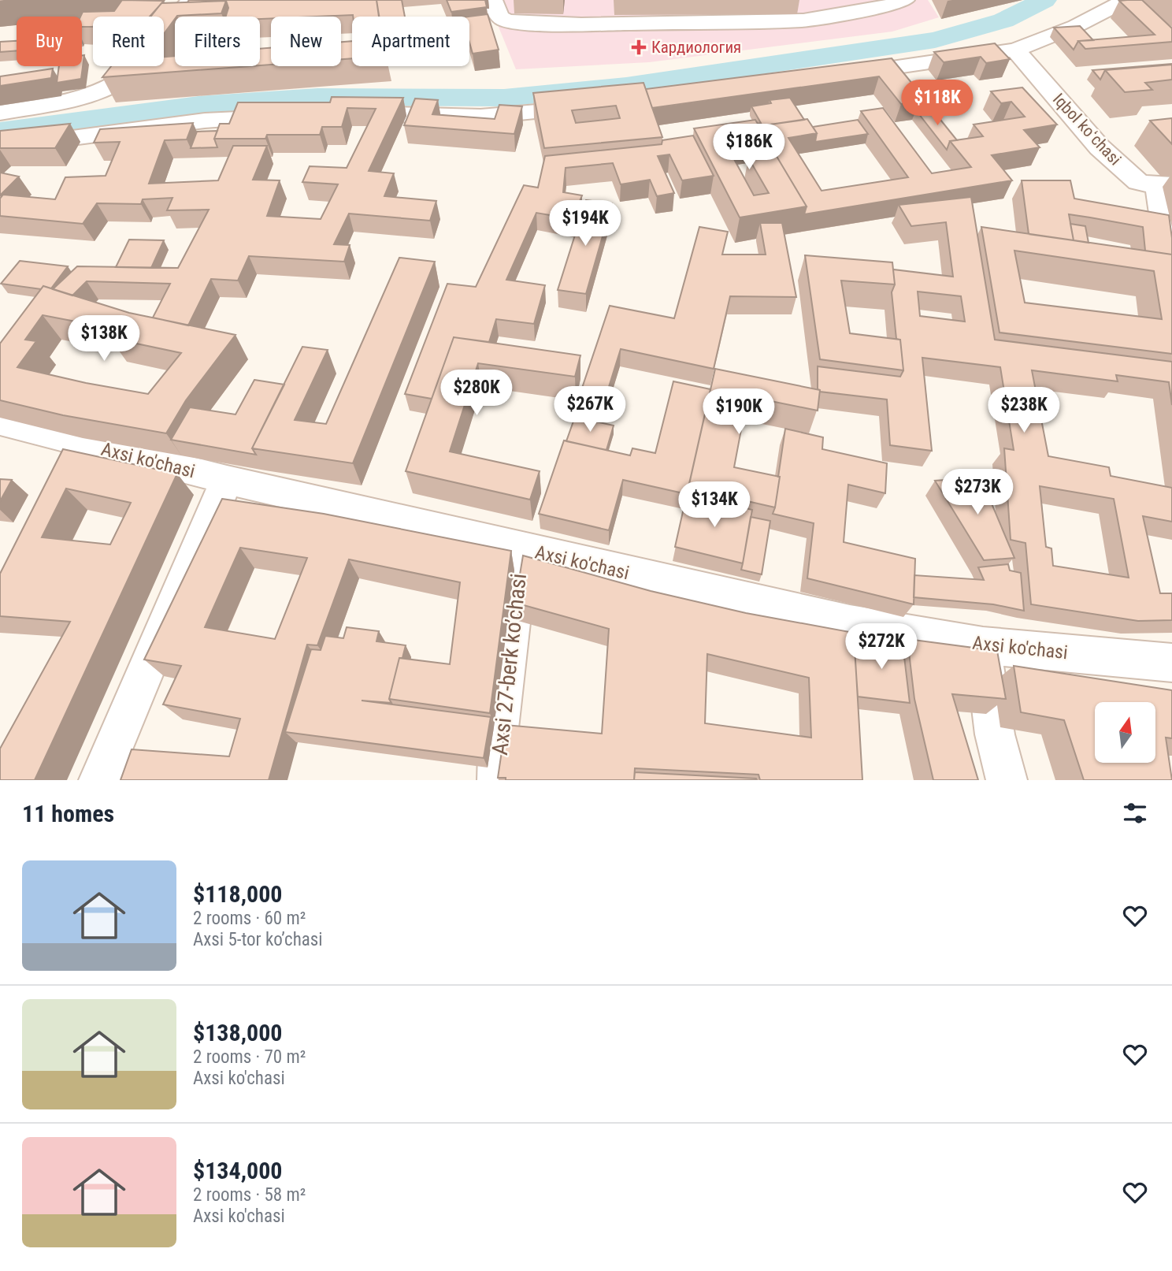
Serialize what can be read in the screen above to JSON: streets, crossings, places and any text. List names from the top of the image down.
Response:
{
  "streets": {
    "street": ["Iqbol koʻchasi", "Axsi ko'chasi", "Аxsi 27-berk koʼchasi"]
  },
  "crossings": [
    ["Axsi ko'chasi", "Аxsi 27-berk koʼchasi"]
  ],
  "places": {
    "health": ["Кардиология"]
  },
  "north": "top",
  "page": {
    "chip": [
      "Buy",
      "Rent",
      "Filters",
      "New",
      "Apartment"
    ],
    "price": [
      "$118K",
      "$186K",
      "$194K",
      "$138K",
      "$280K",
      "$267K",
      "$238K",
      "$190K",
      "$273K",
      "$134K",
      "$272K"
    ],
    "heading": "11 homes",
    "list": [
      {
        "name": "$118,000",
        "note": "2 rooms · 60 m² · Аxsi 5-tor koʼchasi"
      },
      {
        "name": "$138,000",
        "note": "2 rooms · 70 m² · Axsi ko'chasi"
      },
      {
        "name": "$134,000",
        "note": "2 rooms · 58 m² · Axsi ko'chasi"
      }
    ]
  }
}
